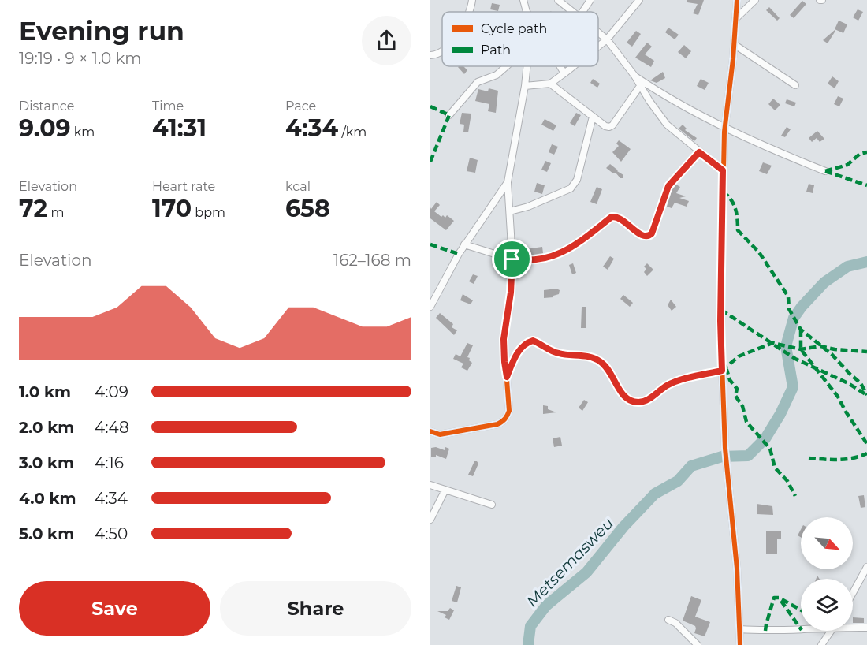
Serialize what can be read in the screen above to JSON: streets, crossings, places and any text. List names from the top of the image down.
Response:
{
  "water": ["Metsemasweu"],
  "legend": ["Cycle path", "Path"],
  "north": "bottom right",
  "page": {
    "heading": ["Evening run", "19:19 · 9 × 1.0 km"],
    "stats": [
      ["Distance", "9.09 km"],
      ["Time", "41:31"],
      ["Pace", "4:34 /km"],
      ["Elevation", "72 m"],
      ["Heart rate", "170 bpm"],
      ["kcal", "658"]
    ],
    "chart": ["Elevation", "162–168 m"],
    "list": [
      {
        "name": "1.0 km",
        "note": "4:09"
      },
      {
        "name": "2.0 km",
        "note": "4:48"
      },
      {
        "name": "3.0 km",
        "note": "4:16"
      },
      {
        "name": "4.0 km",
        "note": "4:34"
      },
      {
        "name": "5.0 km",
        "note": "4:50"
      }
    ],
    "buttons": ["Save", "Share"]
  }
}
